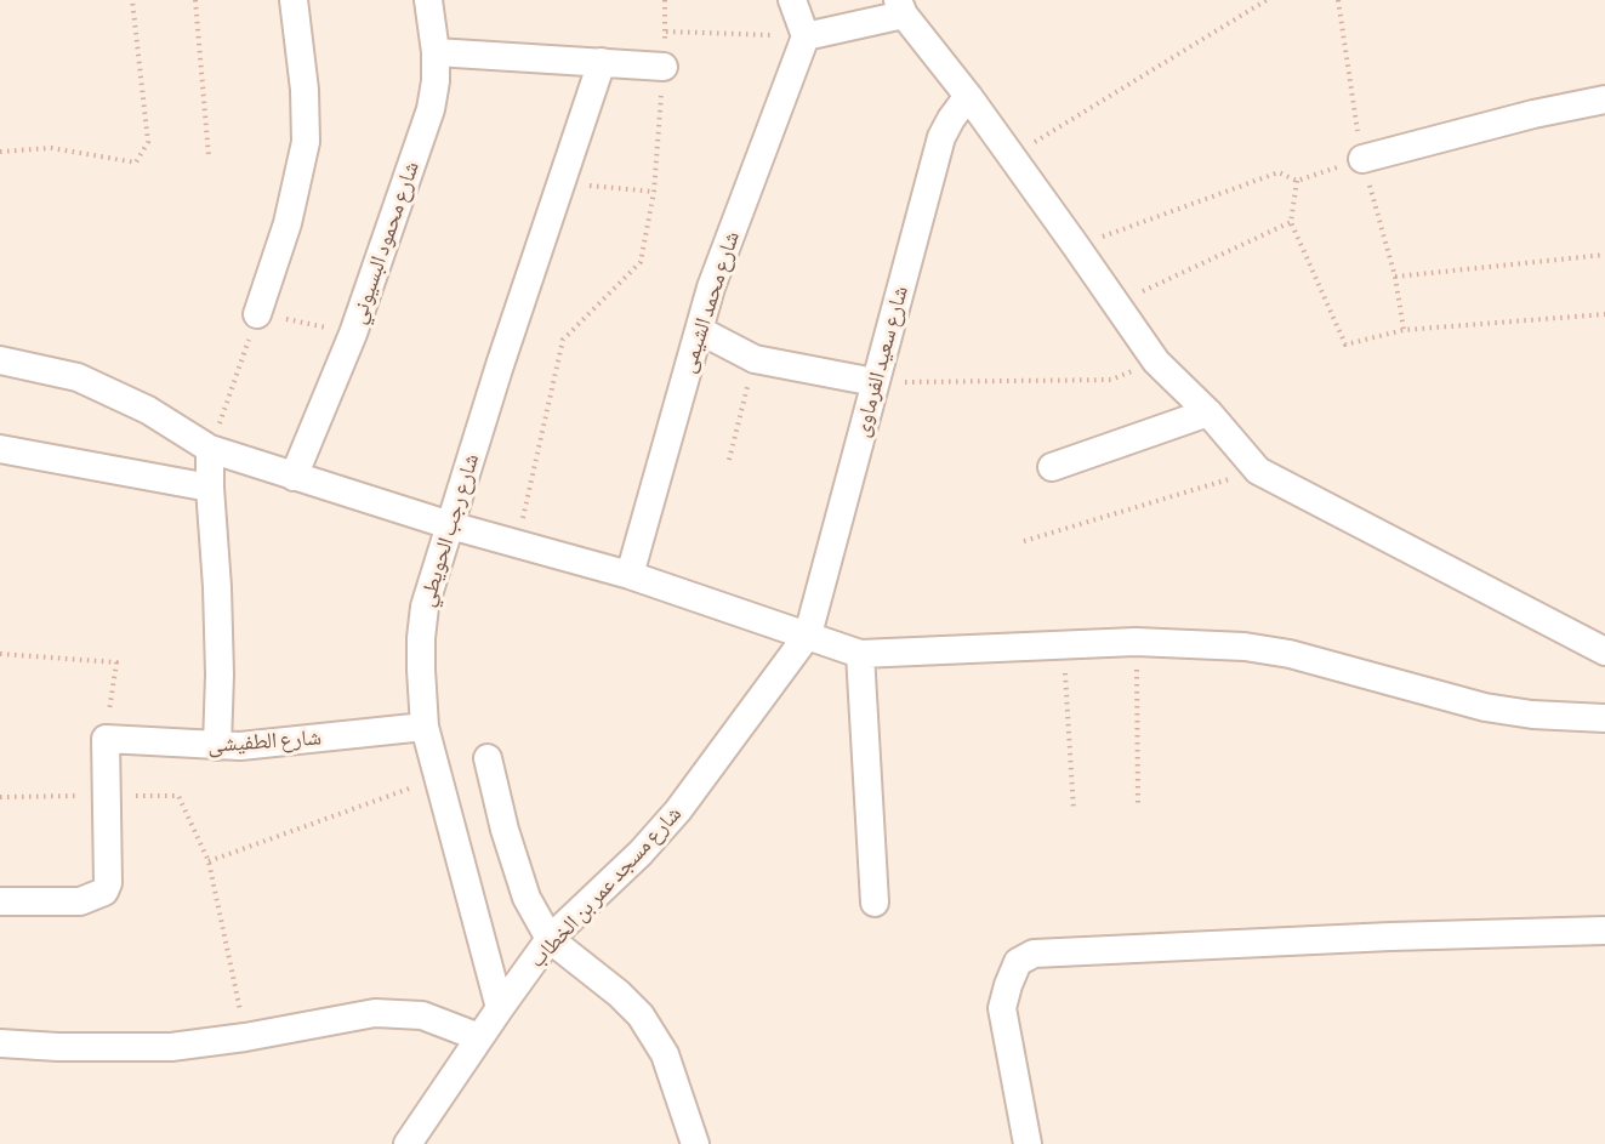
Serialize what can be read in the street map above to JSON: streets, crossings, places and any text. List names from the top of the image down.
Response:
{
  "streets": {
    "street": [
      "شارع محمود البسيوني",
      "شارع محمد الشيمى",
      "شارع سعيد الفرماوى",
      "شارع رجب الحويطي",
      "شارع الطفيشى",
      "شارع مسجد عمر بن الخطاب"
    ]
  },
  "crossings": [
    ["شارع سعيد الفرماوى", "شارع مسجد عمر بن الخطاب"],
    ["شارع رجب الحويطي", "شارع الطفيشى"],
    ["شارع رجب الحويطي", "شارع مسجد عمر بن الخطاب"]
  ]
}
